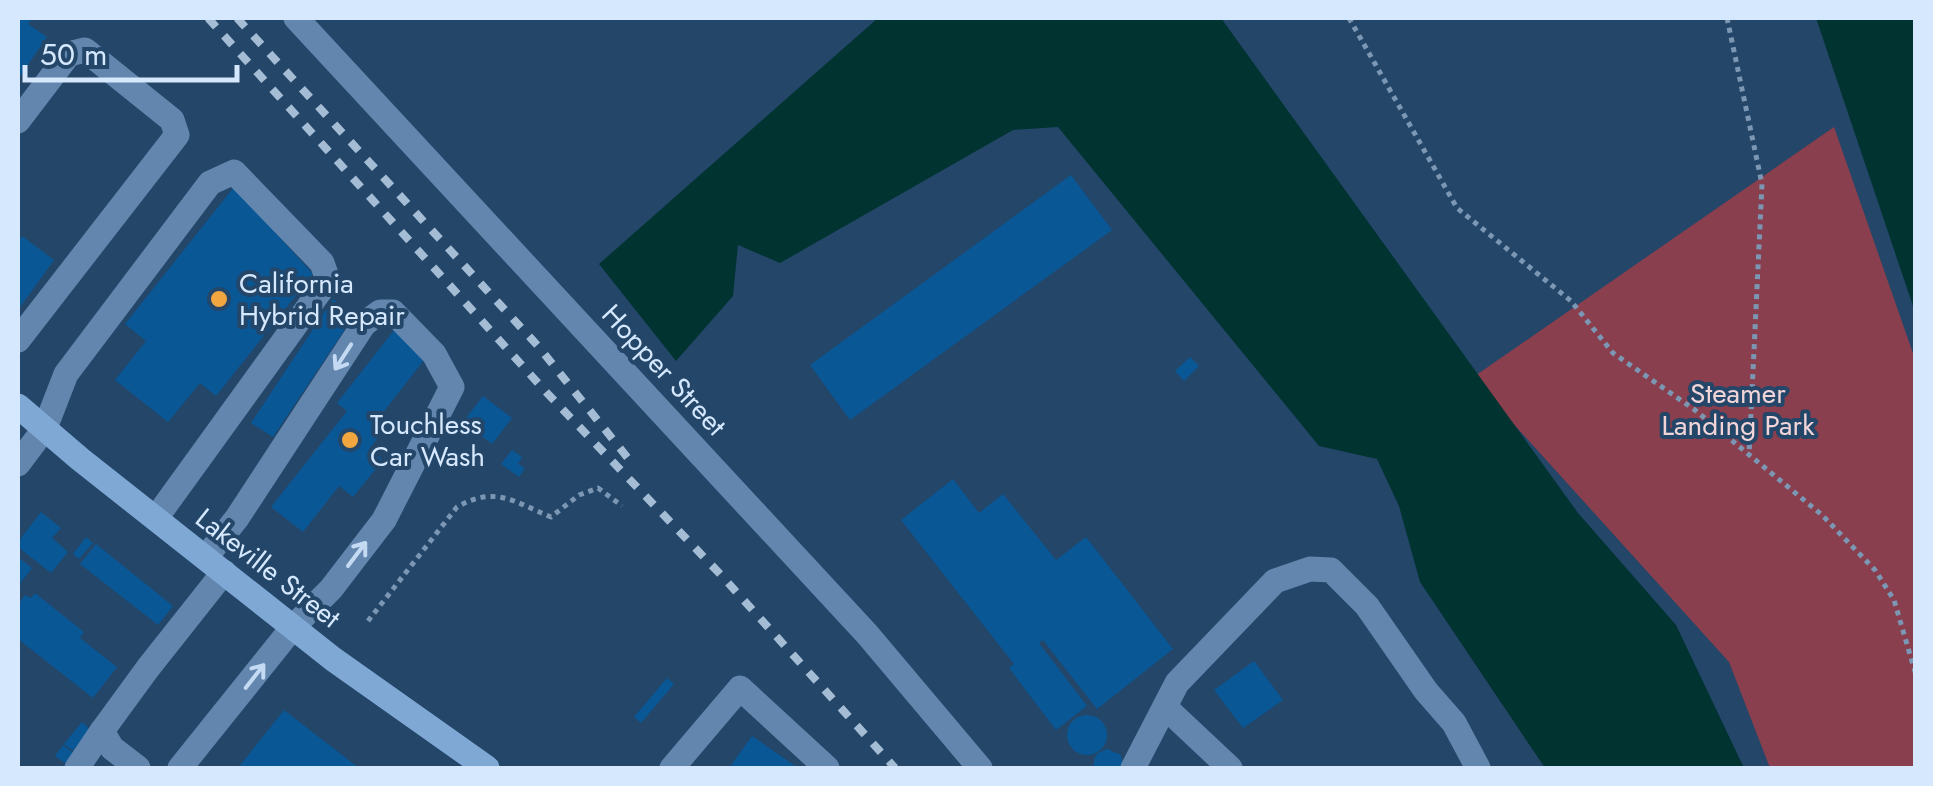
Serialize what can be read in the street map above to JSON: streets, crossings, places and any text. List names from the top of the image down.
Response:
{
  "streets": {
    "main road": ["Lakeville Street"],
    "street": ["Hopper Street"]
  },
  "parks": ["Steamer Landing Park"],
  "places": ["California Hybrid Repair", "Touchless Car Wash"],
  "scale_bar": "50 m"
}
